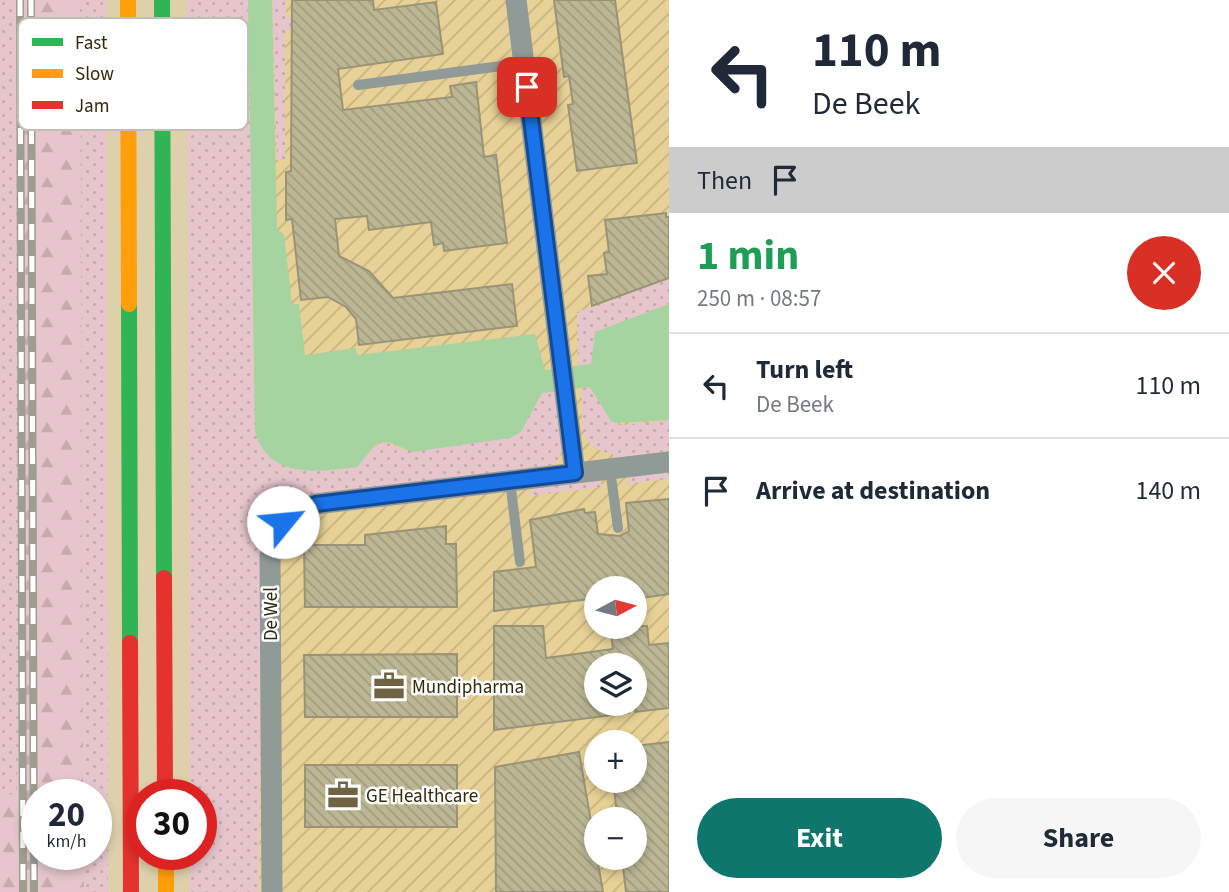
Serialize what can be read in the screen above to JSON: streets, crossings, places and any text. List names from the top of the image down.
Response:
{
  "streets": {
    "street": ["De Wel"]
  },
  "places": {
    "office": ["Mundipharma", "GE Healthcare"]
  },
  "legend": ["Fast", "Slow", "Jam"],
  "north": "right",
  "page": {
    "turn": ["110 m", "De Beek"],
    "then": "Then",
    "heading": ["1 min", "250 m · 08:57"],
    "list": [
      {
        "name": "Turn left",
        "note": "De Beek",
        "value": "110 m"
      },
      {
        "name": "Arrive at destination",
        "value": "140 m"
      }
    ],
    "map_buttons": ["+", "−"],
    "speed": "20 km/h",
    "limit": "30",
    "buttons": ["Exit", "Share"]
  }
}
